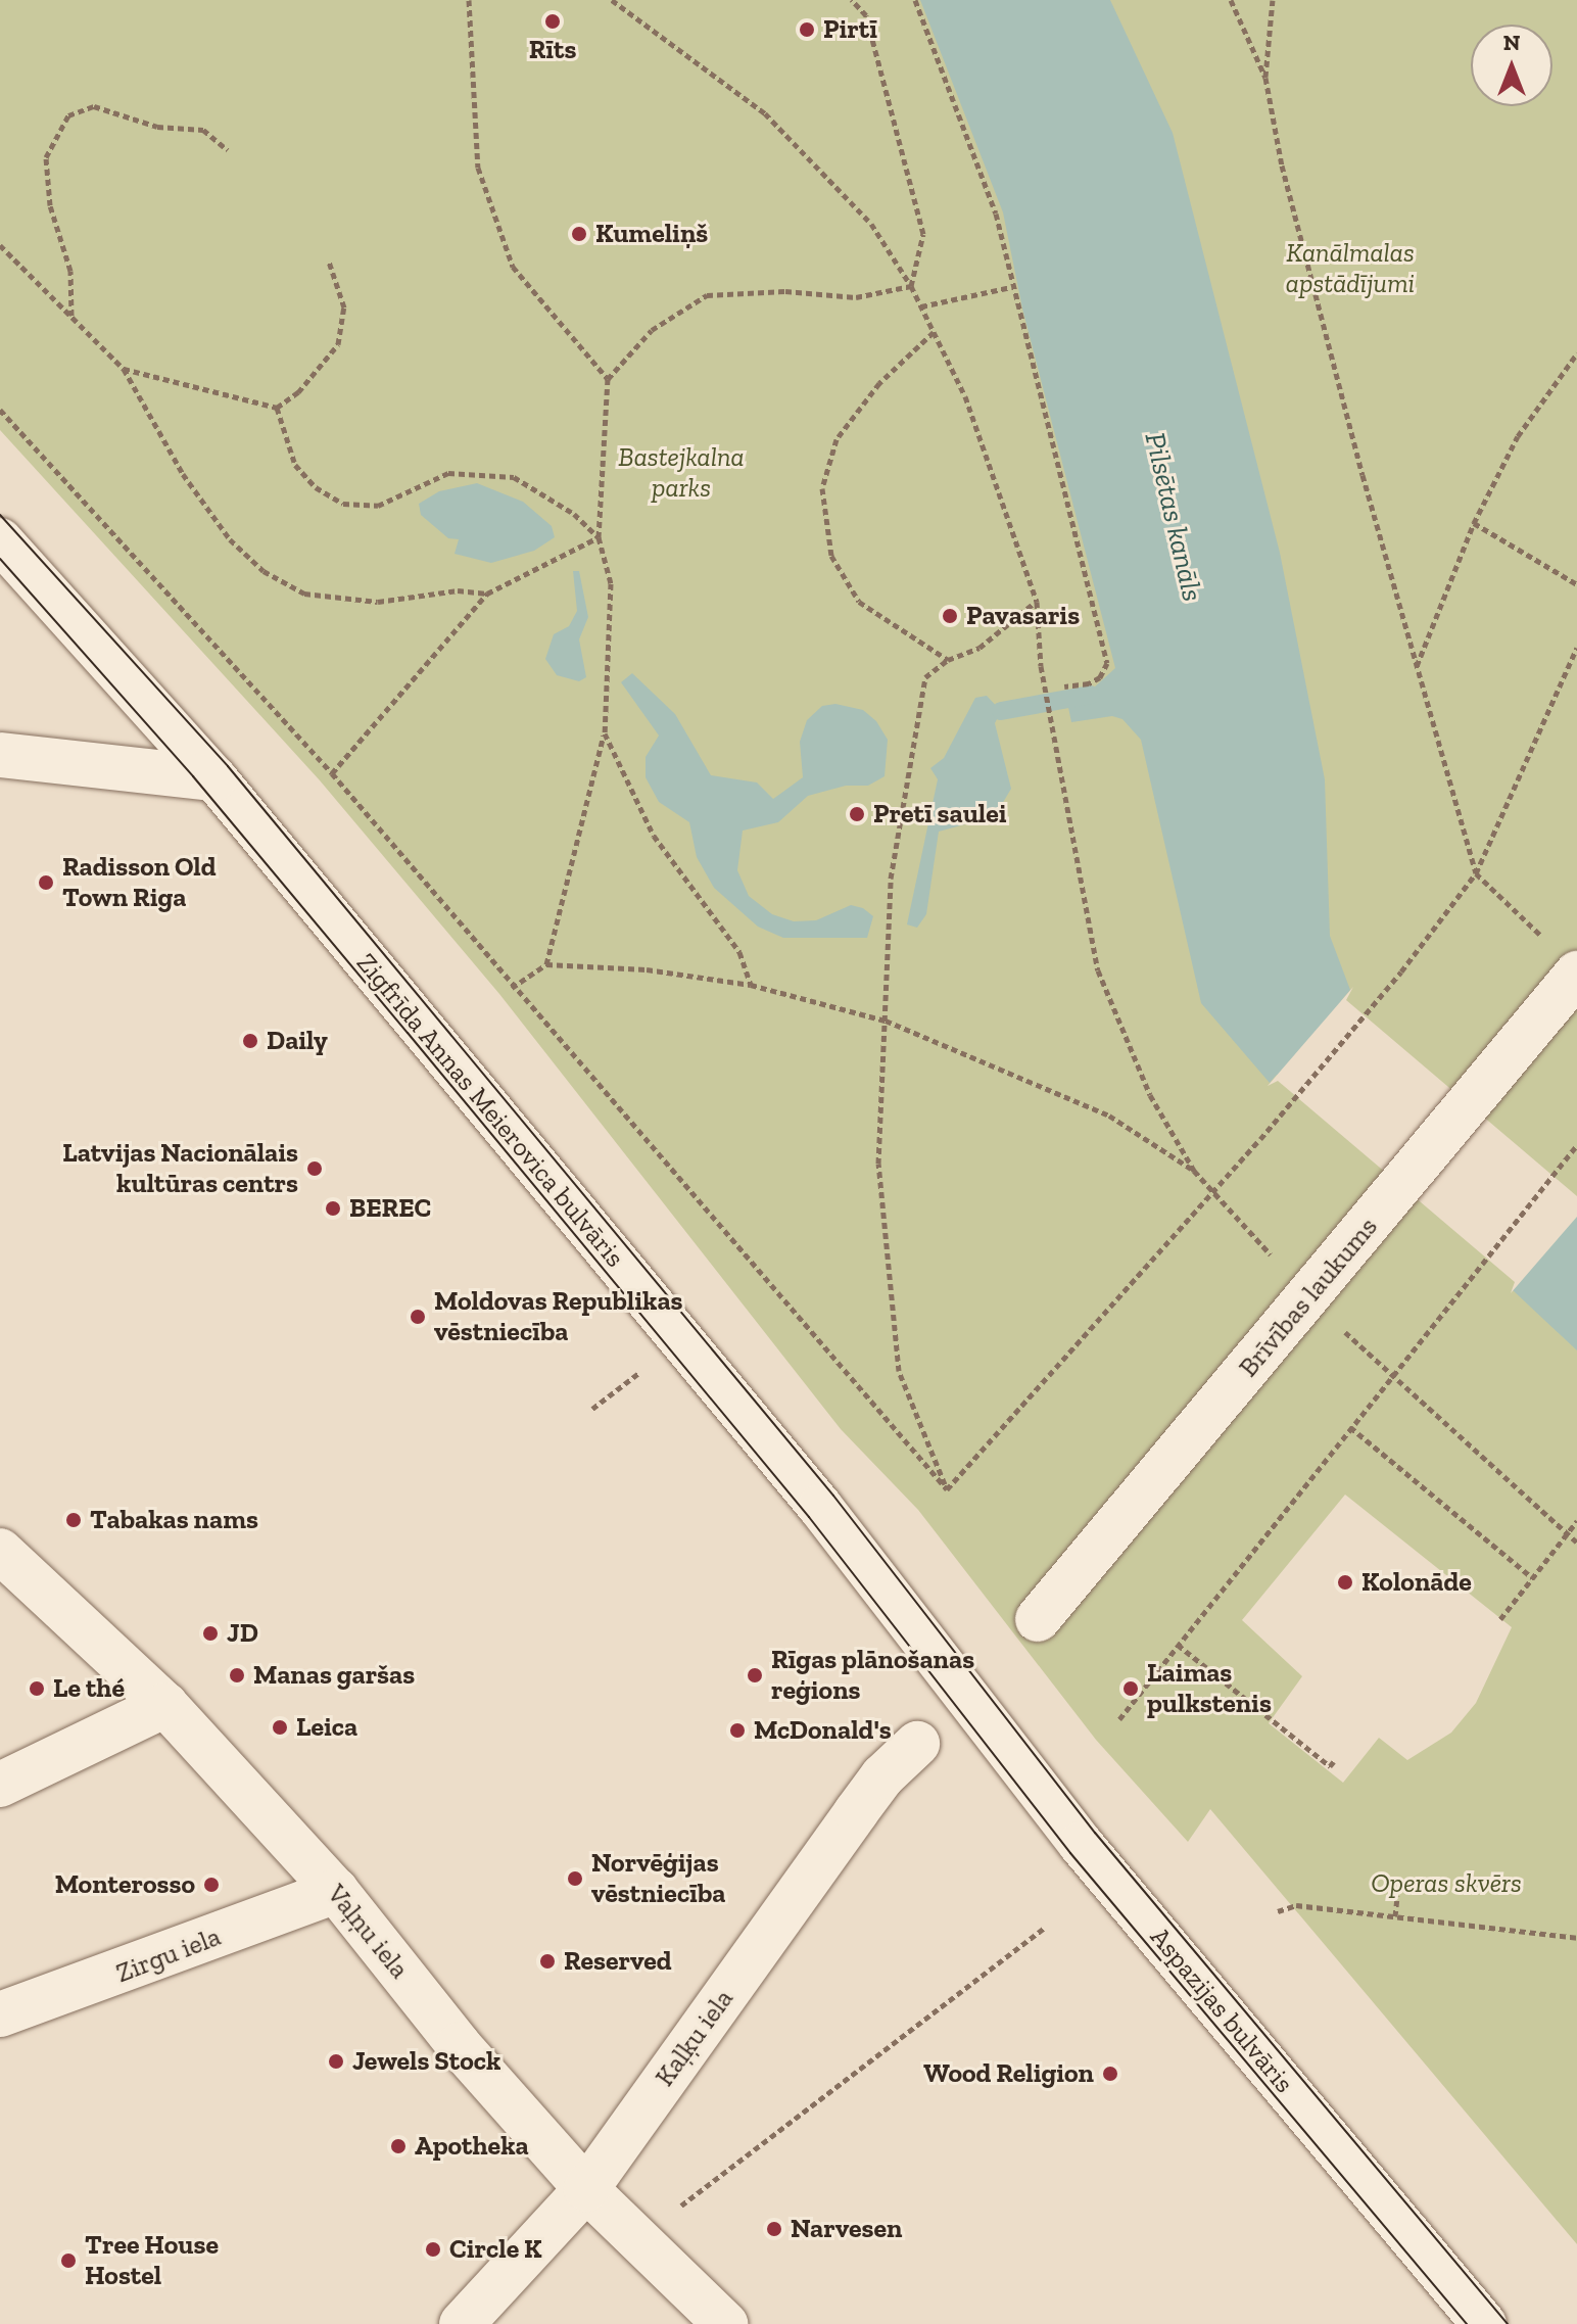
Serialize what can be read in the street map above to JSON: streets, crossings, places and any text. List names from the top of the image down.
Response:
{
  "streets": {
    "street": [
      "Zigfrīda Annas Meierovica bulvāris",
      "Brīvības laukums",
      "Vaļņu iela",
      "Zirgu iela",
      "Aspazijas bulvāris",
      "Kaļķu iela"
    ]
  },
  "crossings": [
    ["Zigfrīda Annas Meierovica bulvāris", "Aspazijas bulvāris"],
    ["Vaļņu iela", "Zirgu iela"],
    ["Vaļņu iela", "Kaļķu iela"]
  ],
  "water": ["Pilsētas kanāls"],
  "parks": ["Kanālmalas apstādījumi", "Bastejkalna parks", "Operas skvērs"],
  "places": [
    "Rīts",
    "Pirtī",
    "Kumeliņš",
    "Pavasaris",
    "Pretī saulei",
    "Radisson Old Town Riga",
    "Daily",
    "Latvijas Nacionālais kultūras centrs",
    "BEREC",
    "Moldovas Republikas vēstniecība",
    "Tabakas nams",
    "Kolonāde",
    "JD",
    "Manas garšas",
    "Rīgas plānošanas reģions",
    "Le thé",
    "Laimas pulkstenis",
    "Leica",
    "McDonald's",
    "Norvēģijas vēstniecība",
    "Monterosso",
    "Reserved",
    "Jewels Stock",
    "Wood Religion",
    "Apotheka",
    "Narvesen",
    "Circle K",
    "Tree House Hostel"
  ],
  "north": "top"
}
